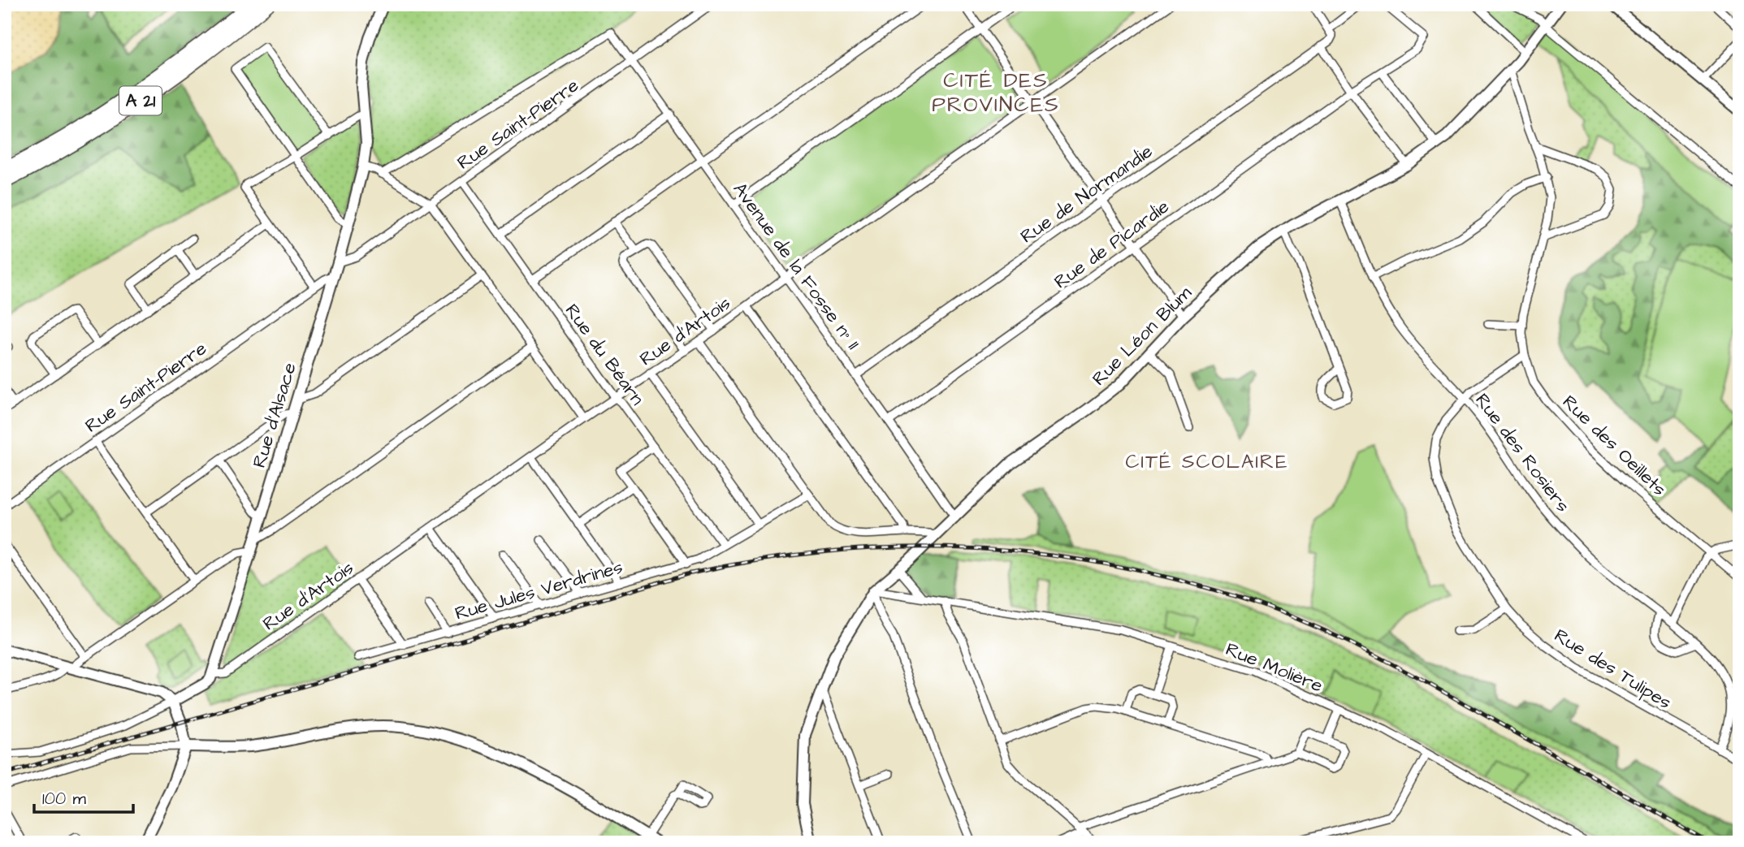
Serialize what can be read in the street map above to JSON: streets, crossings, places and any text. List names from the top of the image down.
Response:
{
  "streets": {
    "highway": ["A 21"],
    "street": [
      "Rue Saint-Pierre",
      "Rue de Normandie",
      "Rue de Picardie",
      "Avenue de la Fosse n° 11",
      "Rue d'Artois",
      "Rue Léon Blum",
      "Rue du Béarn",
      "Rue d'Alsace",
      "Rue des Oeillets",
      "Rue des Rosiers",
      "Rue Jules Verdrines",
      "Rue Molière",
      "Rue des Tulipes"
    ]
  },
  "crossings": [
    ["Rue Saint-Pierre", "Avenue de la Fosse n° 11"],
    ["Rue Saint-Pierre", "Rue du Béarn"],
    ["Rue Saint-Pierre", "Rue d'Alsace"],
    ["Rue de Normandie", "Avenue de la Fosse n° 11"],
    ["Rue de Picardie", "Avenue de la Fosse n° 11"],
    ["Avenue de la Fosse n° 11", "Rue d'Artois"],
    ["Avenue de la Fosse n° 11", "Rue Léon Blum"],
    ["Rue d'Artois", "Rue du Béarn"],
    ["Rue d'Artois", "Rue d'Alsace"],
    ["Rue Léon Blum", "Rue des Oeillets"],
    ["Rue Léon Blum", "Rue des Rosiers"],
    ["Rue Léon Blum", "Rue Molière"],
    ["Rue du Béarn", "Rue Jules Verdrines"],
    ["Rue des Oeillets", "Rue des Tulipes"],
    ["Rue des Rosiers", "Rue des Tulipes"]
  ],
  "districts": ["CITÉ DES PROVINCES", "CITÉ SCOLAIRE"],
  "scale_bar": "100 m"
}
